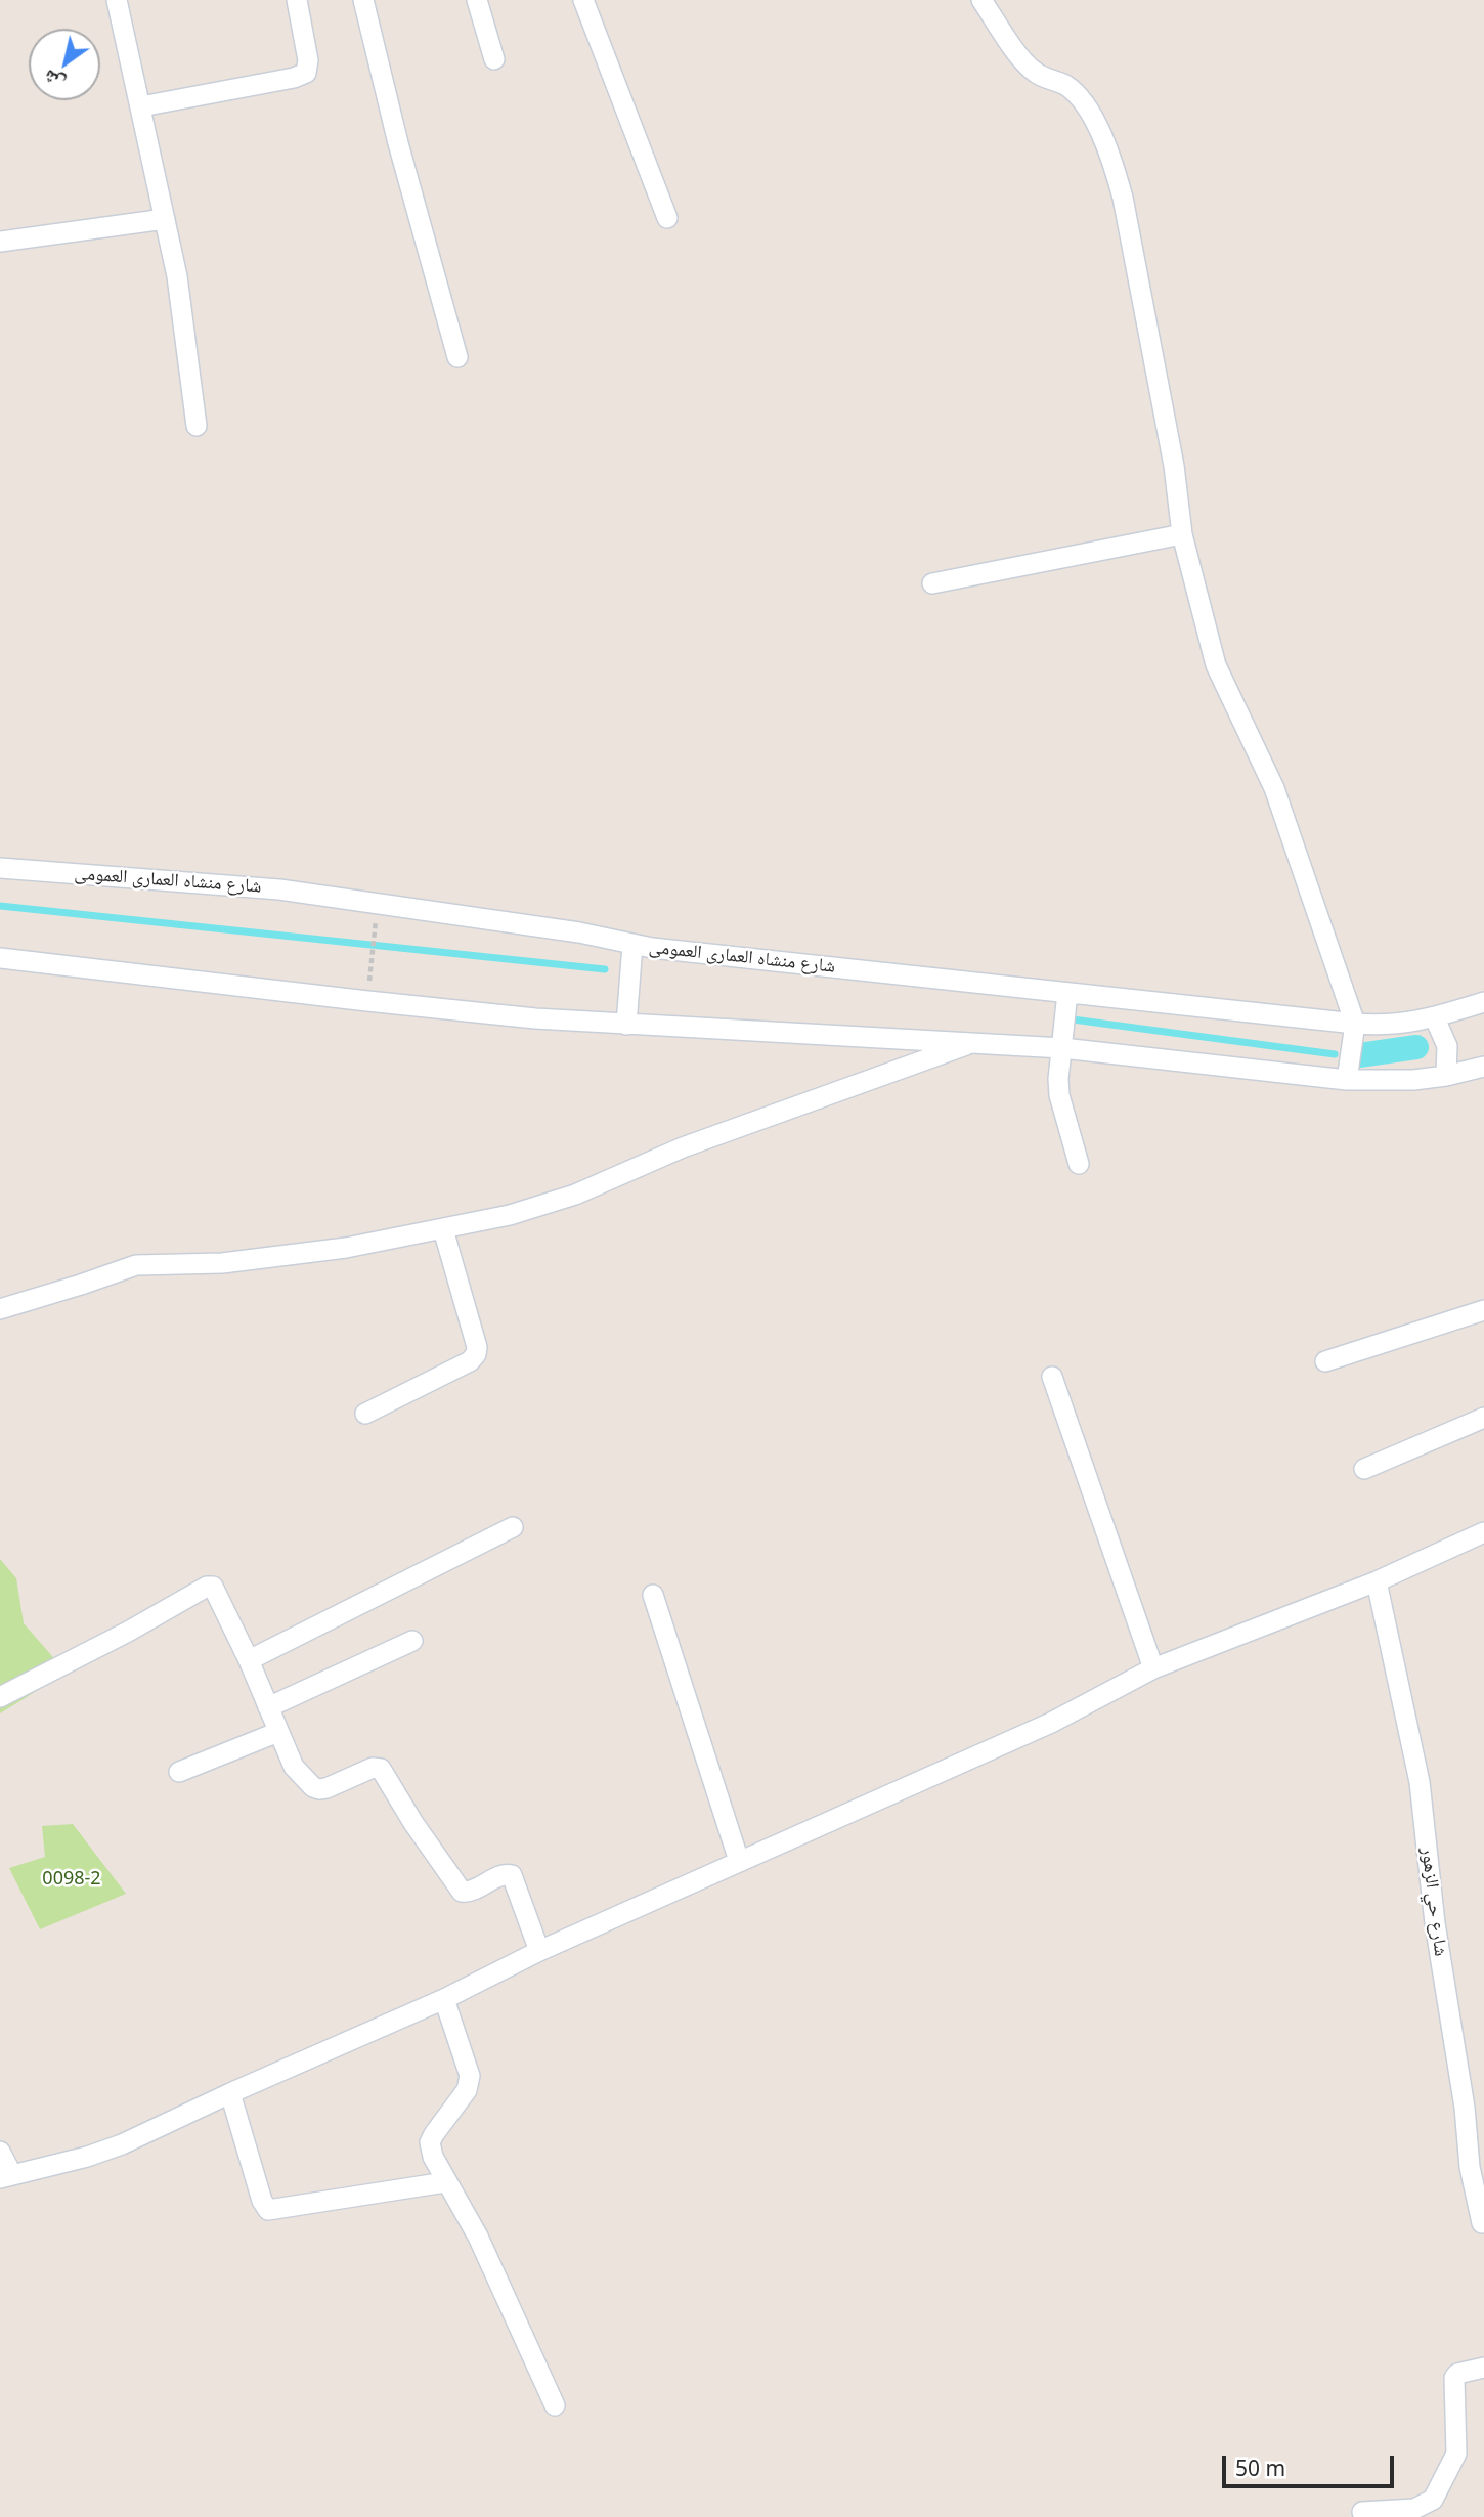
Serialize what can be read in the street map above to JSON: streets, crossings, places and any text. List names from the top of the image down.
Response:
{
  "streets": {
    "street": ["شارع منشاه العمارى العمومى", "شارع حي الزهور"]
  },
  "parks": ["0098-2"],
  "scale_bar": "50 m",
  "north": "bottom left"
}
